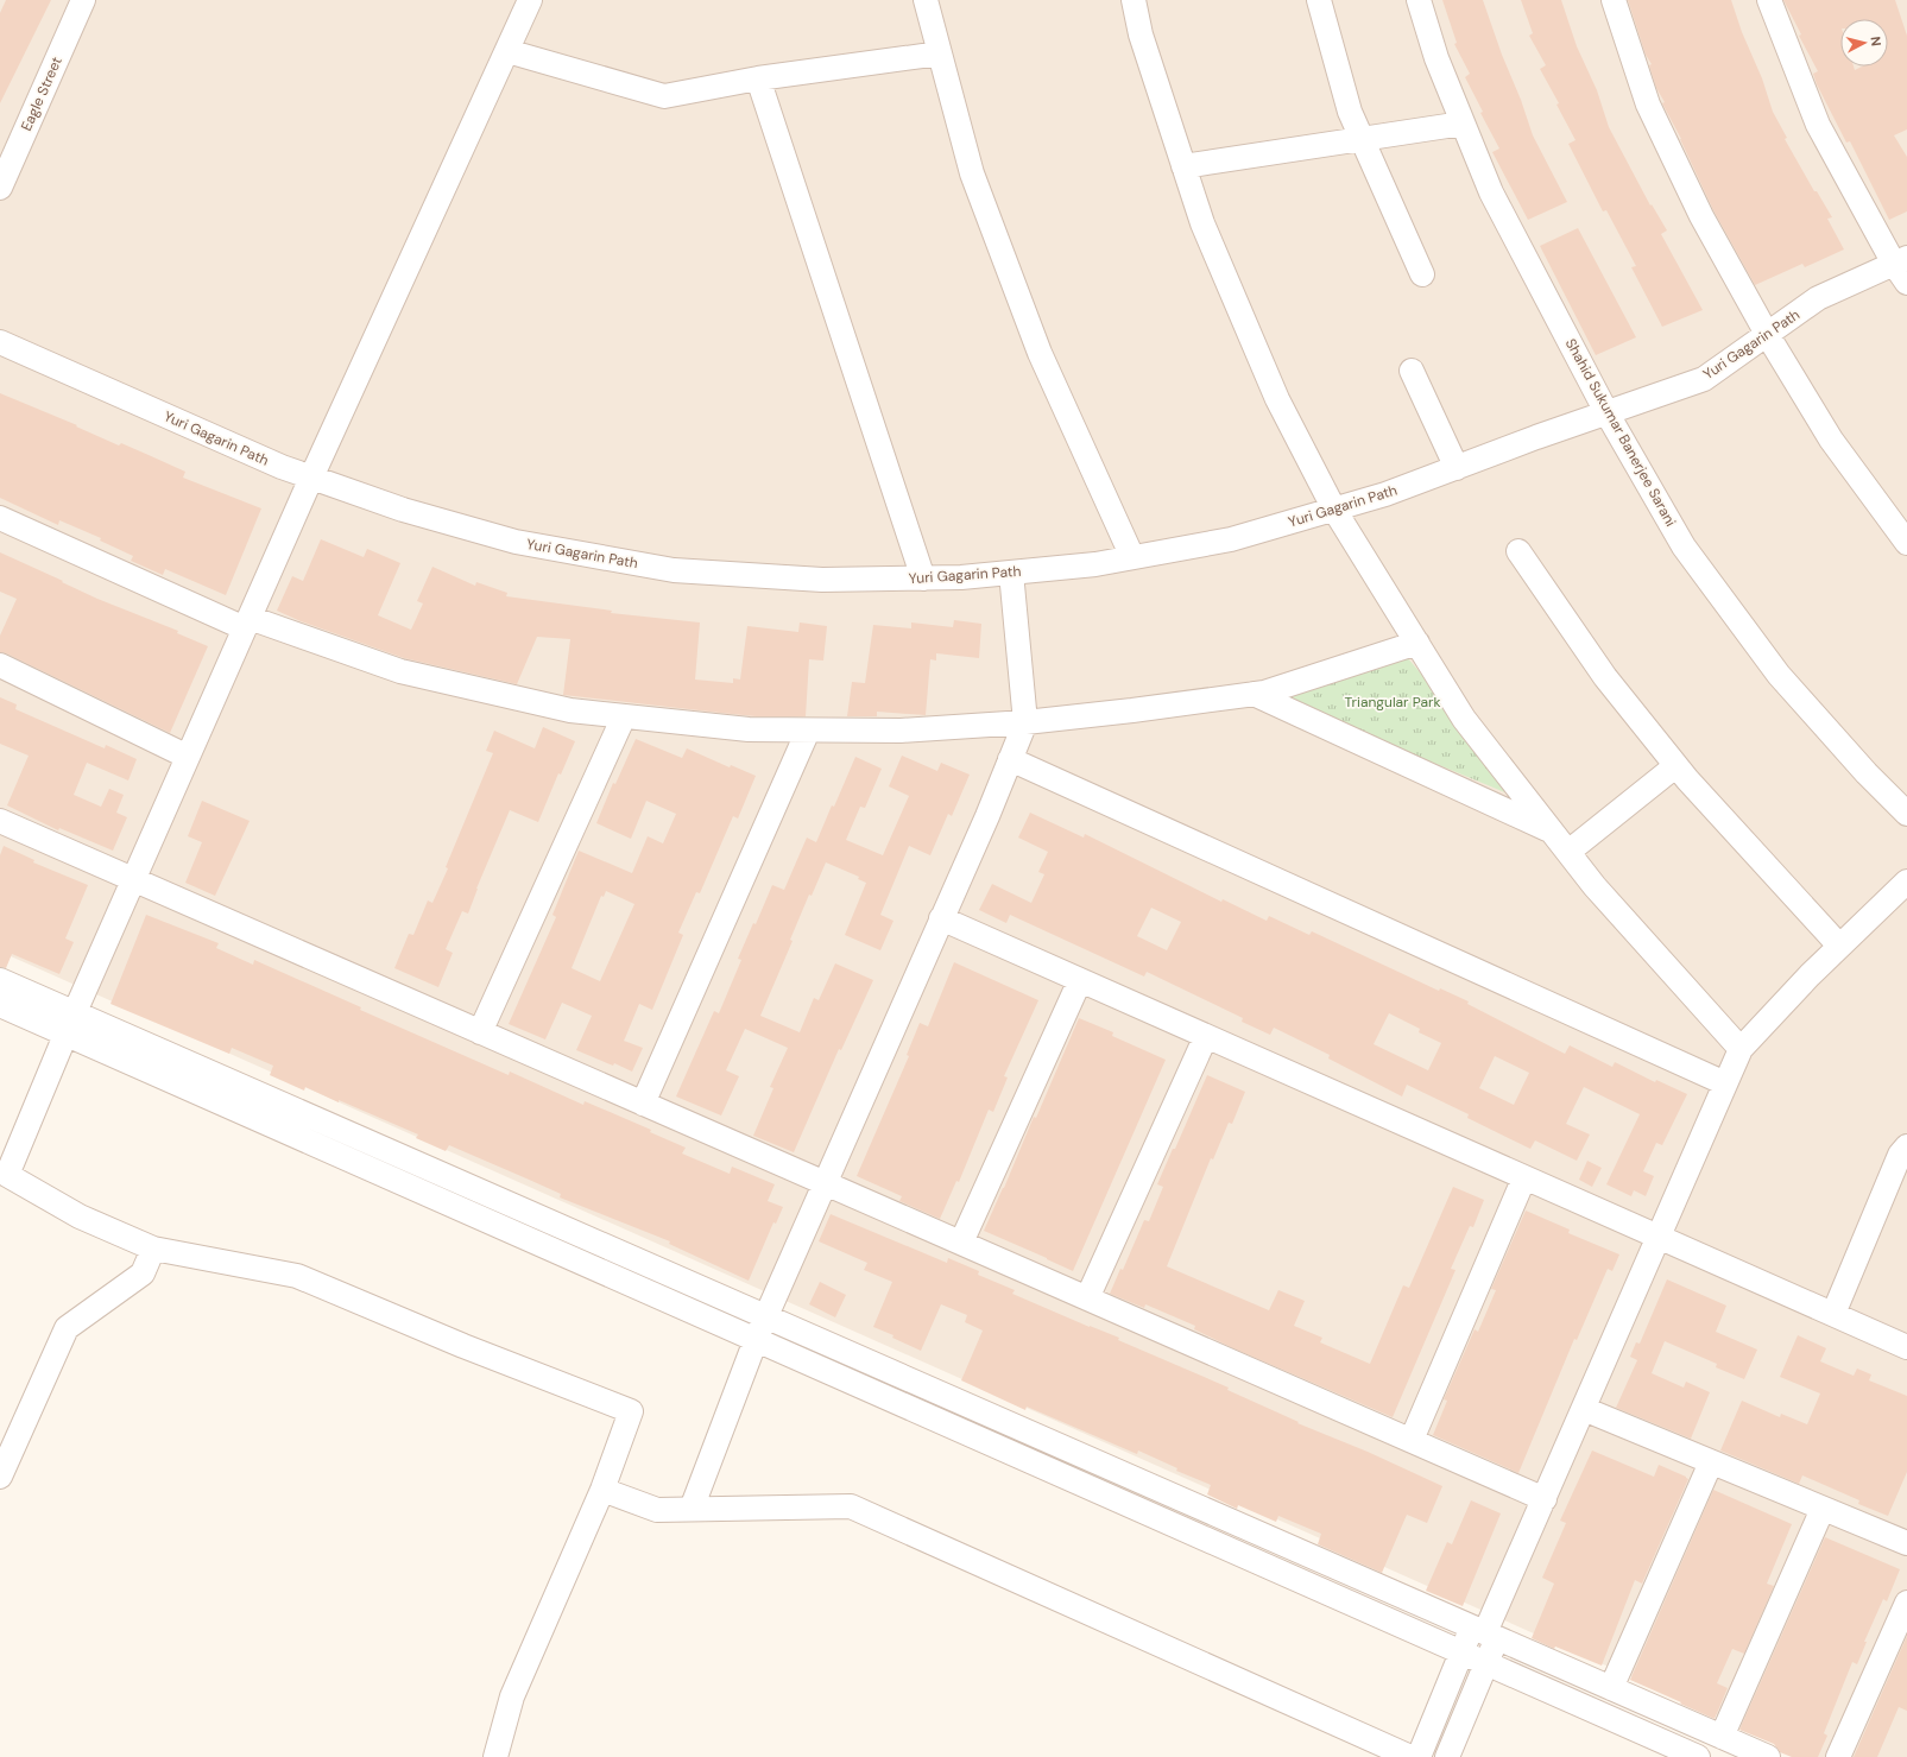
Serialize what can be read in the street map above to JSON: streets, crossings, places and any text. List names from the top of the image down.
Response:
{
  "streets": {
    "street": ["Eagle Street", "Yuri Gagarin Path", "Shahid Sukumar Banerjee Sarani"]
  },
  "crossings": [
    ["Yuri Gagarin Path", "Shahid Sukumar Banerjee Sarani"]
  ],
  "parks": ["Triangular Park"],
  "north": "right"
}
